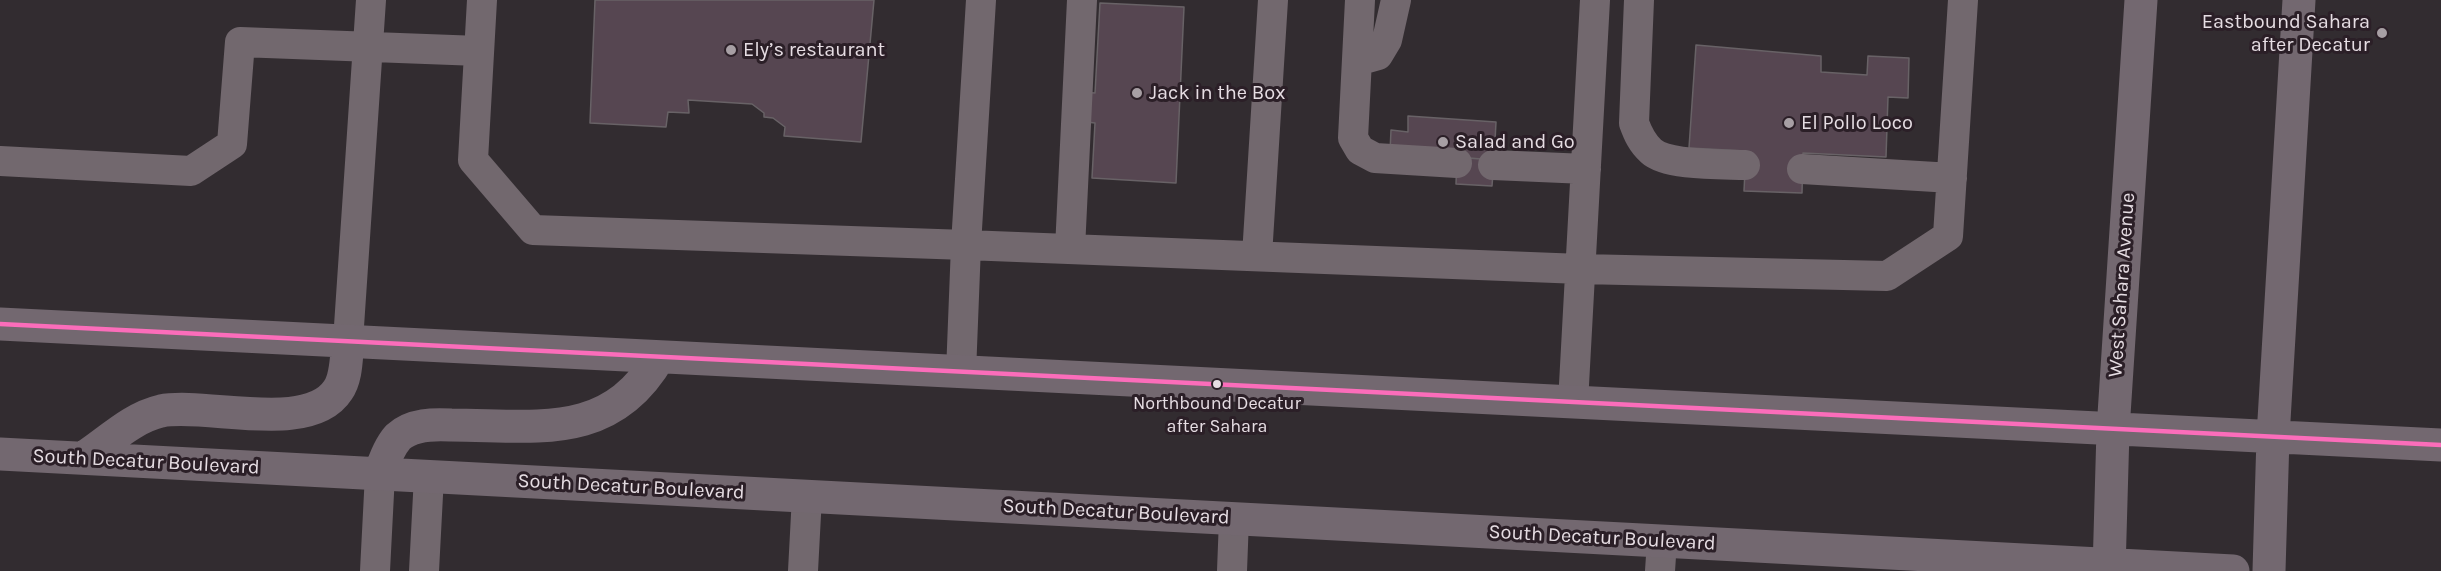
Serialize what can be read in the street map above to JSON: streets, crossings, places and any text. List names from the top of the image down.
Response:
{
  "streets": {
    "main road": ["West Sahara Avenue", "South Decatur Boulevard"]
  },
  "crossings": [
    ["West Sahara Avenue", "South Decatur Boulevard"]
  ],
  "places": [
    "Eastbound Sahara after Decatur",
    "Ely’s restaurant",
    "Jack in the Box",
    "El Pollo Loco",
    "Salad and Go",
    "Northbound Decatur after Sahara"
  ]
}
